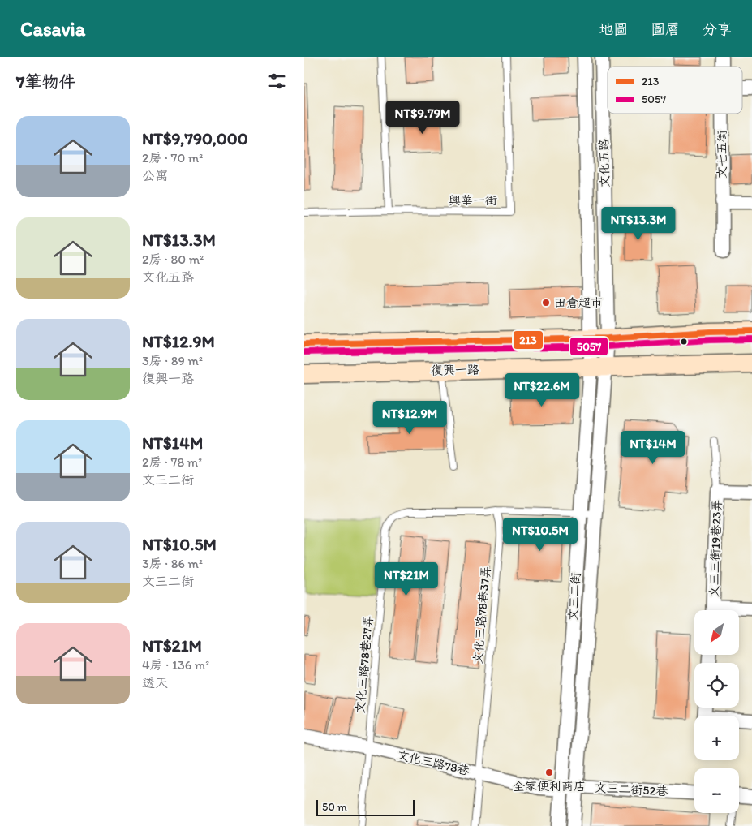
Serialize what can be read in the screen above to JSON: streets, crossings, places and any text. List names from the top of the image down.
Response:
{
  "streets": {
    "main road": ["復興一路"],
    "street": [
      "文七五街",
      "文化五路",
      "文三三街19巷23弄",
      "文三二街",
      "文化三路78巷",
      "文三二街52巷"
    ],
    "lane": ["興華一街", "文化三路78巷37弄", "文化三路78巷27弄"]
  },
  "crossings": [
    ["文化五路", "復興一路"],
    ["文化五路", "文三二街"],
    ["復興一路", "文三二街"],
    ["文三二街", "文化三路78巷"],
    ["文三二街", "文三二街52巷"],
    ["文化三路78巷37弄", "文化三路78巷27弄"],
    ["文化三路78巷37弄", "文化三路78巷"],
    ["文化三路78巷27弄", "文化三路78巷"],
    ["文化三路78巷", "文三二街52巷"]
  ],
  "places": ["田倉超市", "全家便利商店"],
  "lines": ["transit line 213", "transit line 5057"],
  "legend": ["213", "5057"],
  "scale_bar": "50 m",
  "north": "bottom left",
  "page": {
    "header": "Casavia",
    "nav": ["地圖", "圖層", "分享"],
    "heading": "7筆物件",
    "price": [
      "NT$9.79M",
      "NT$13.3M",
      "NT$22.6M",
      "NT$12.9M",
      "NT$14M",
      "NT$10.5M",
      "NT$21M"
    ],
    "list": [
      {
        "name": "NT$9,790,000",
        "note": "2房 · 70 m² · 公寓"
      },
      {
        "name": "NT$13.3M",
        "note": "2房 · 80 m² · 文化五路"
      },
      {
        "name": "NT$12.9M",
        "note": "3房 · 89 m² · 復興一路"
      },
      {
        "name": "NT$14M",
        "note": "2房 · 78 m² · 文三二街"
      },
      {
        "name": "NT$10.5M",
        "note": "3房 · 86 m² · 文三二街"
      },
      {
        "name": "NT$21M",
        "note": "4房 · 136 m² · 透天"
      }
    ],
    "map_buttons": ["+", "−"],
    "scale": "50 m"
  }
}
